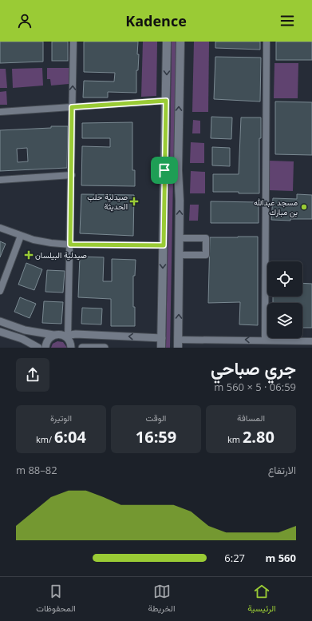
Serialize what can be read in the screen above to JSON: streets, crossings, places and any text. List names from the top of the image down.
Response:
{
  "places": {
    "health": ["صيدلية حلب الحديثة", "صيدلية البيلسان"],
    "other": ["مسجد عبدالله بن مبارك"]
  },
  "page": {
    "header": "Kadence",
    "heading": ["جري صباحي", "06:59 · 5 × 560 m"],
    "stats": [
      ["المسافة", "2.80 km"],
      ["الوقت", "16:59"],
      ["الوتيرة", "6:04 /km"]
    ],
    "chart": ["الارتفاع", "82–88 m"],
    "list": [
      {
        "name": "560 m",
        "note": "6:27"
      }
    ],
    "tabs": ["الرئيسية", "الخريطة", "المحفوظات"]
  }
}
